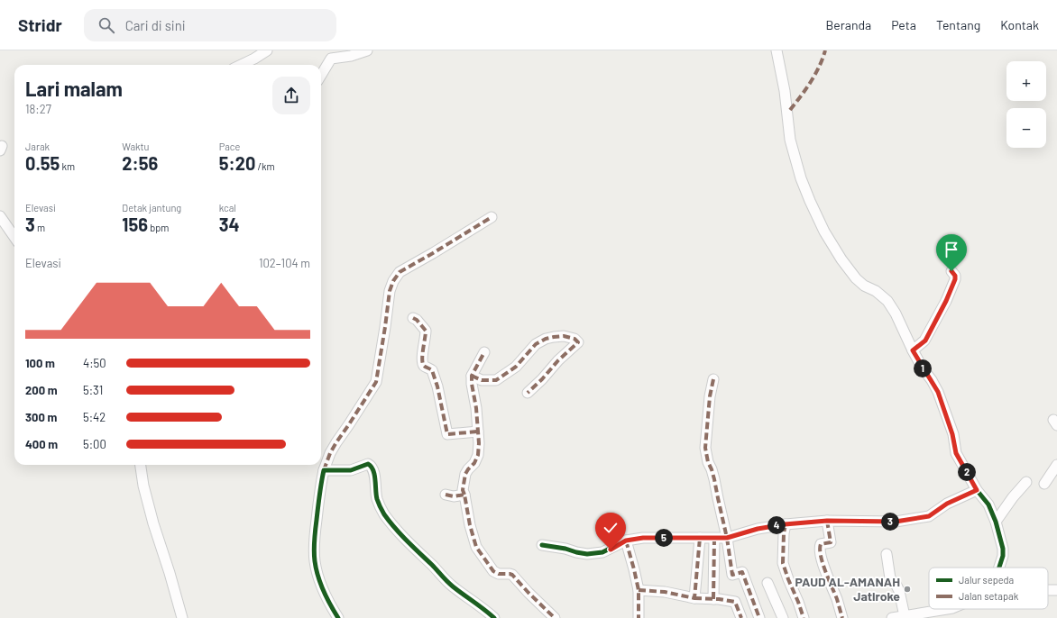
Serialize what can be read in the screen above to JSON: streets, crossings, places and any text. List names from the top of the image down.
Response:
{
  "places": ["PAUD AL-AMANAH Jatiroke"],
  "legend": ["Jalur sepeda", "Jalan setapak"],
  "page": {
    "header": "Stridr",
    "search": "Cari di sini",
    "nav": [
      "Beranda",
      "Peta",
      "Tentang",
      "Kontak"
    ],
    "map_buttons": ["+", "−"],
    "heading": ["Lari malam", "18:27"],
    "stats": [
      ["Jarak", "0.55 km"],
      ["Waktu", "2:56"],
      ["Pace", "5:20 /km"],
      ["Elevasi", "3 m"],
      ["Detak jantung", "156 bpm"],
      ["kcal", "34"]
    ],
    "chart": ["Elevasi", "102–104 m"],
    "list": [
      {
        "name": "100 m",
        "note": "4:50"
      },
      {
        "name": "200 m",
        "note": "5:31"
      },
      {
        "name": "300 m",
        "note": "5:42"
      },
      {
        "name": "400 m",
        "note": "5:00"
      }
    ],
    "pins": [
      "1",
      "2",
      "3",
      "4",
      "5"
    ]
  }
}
